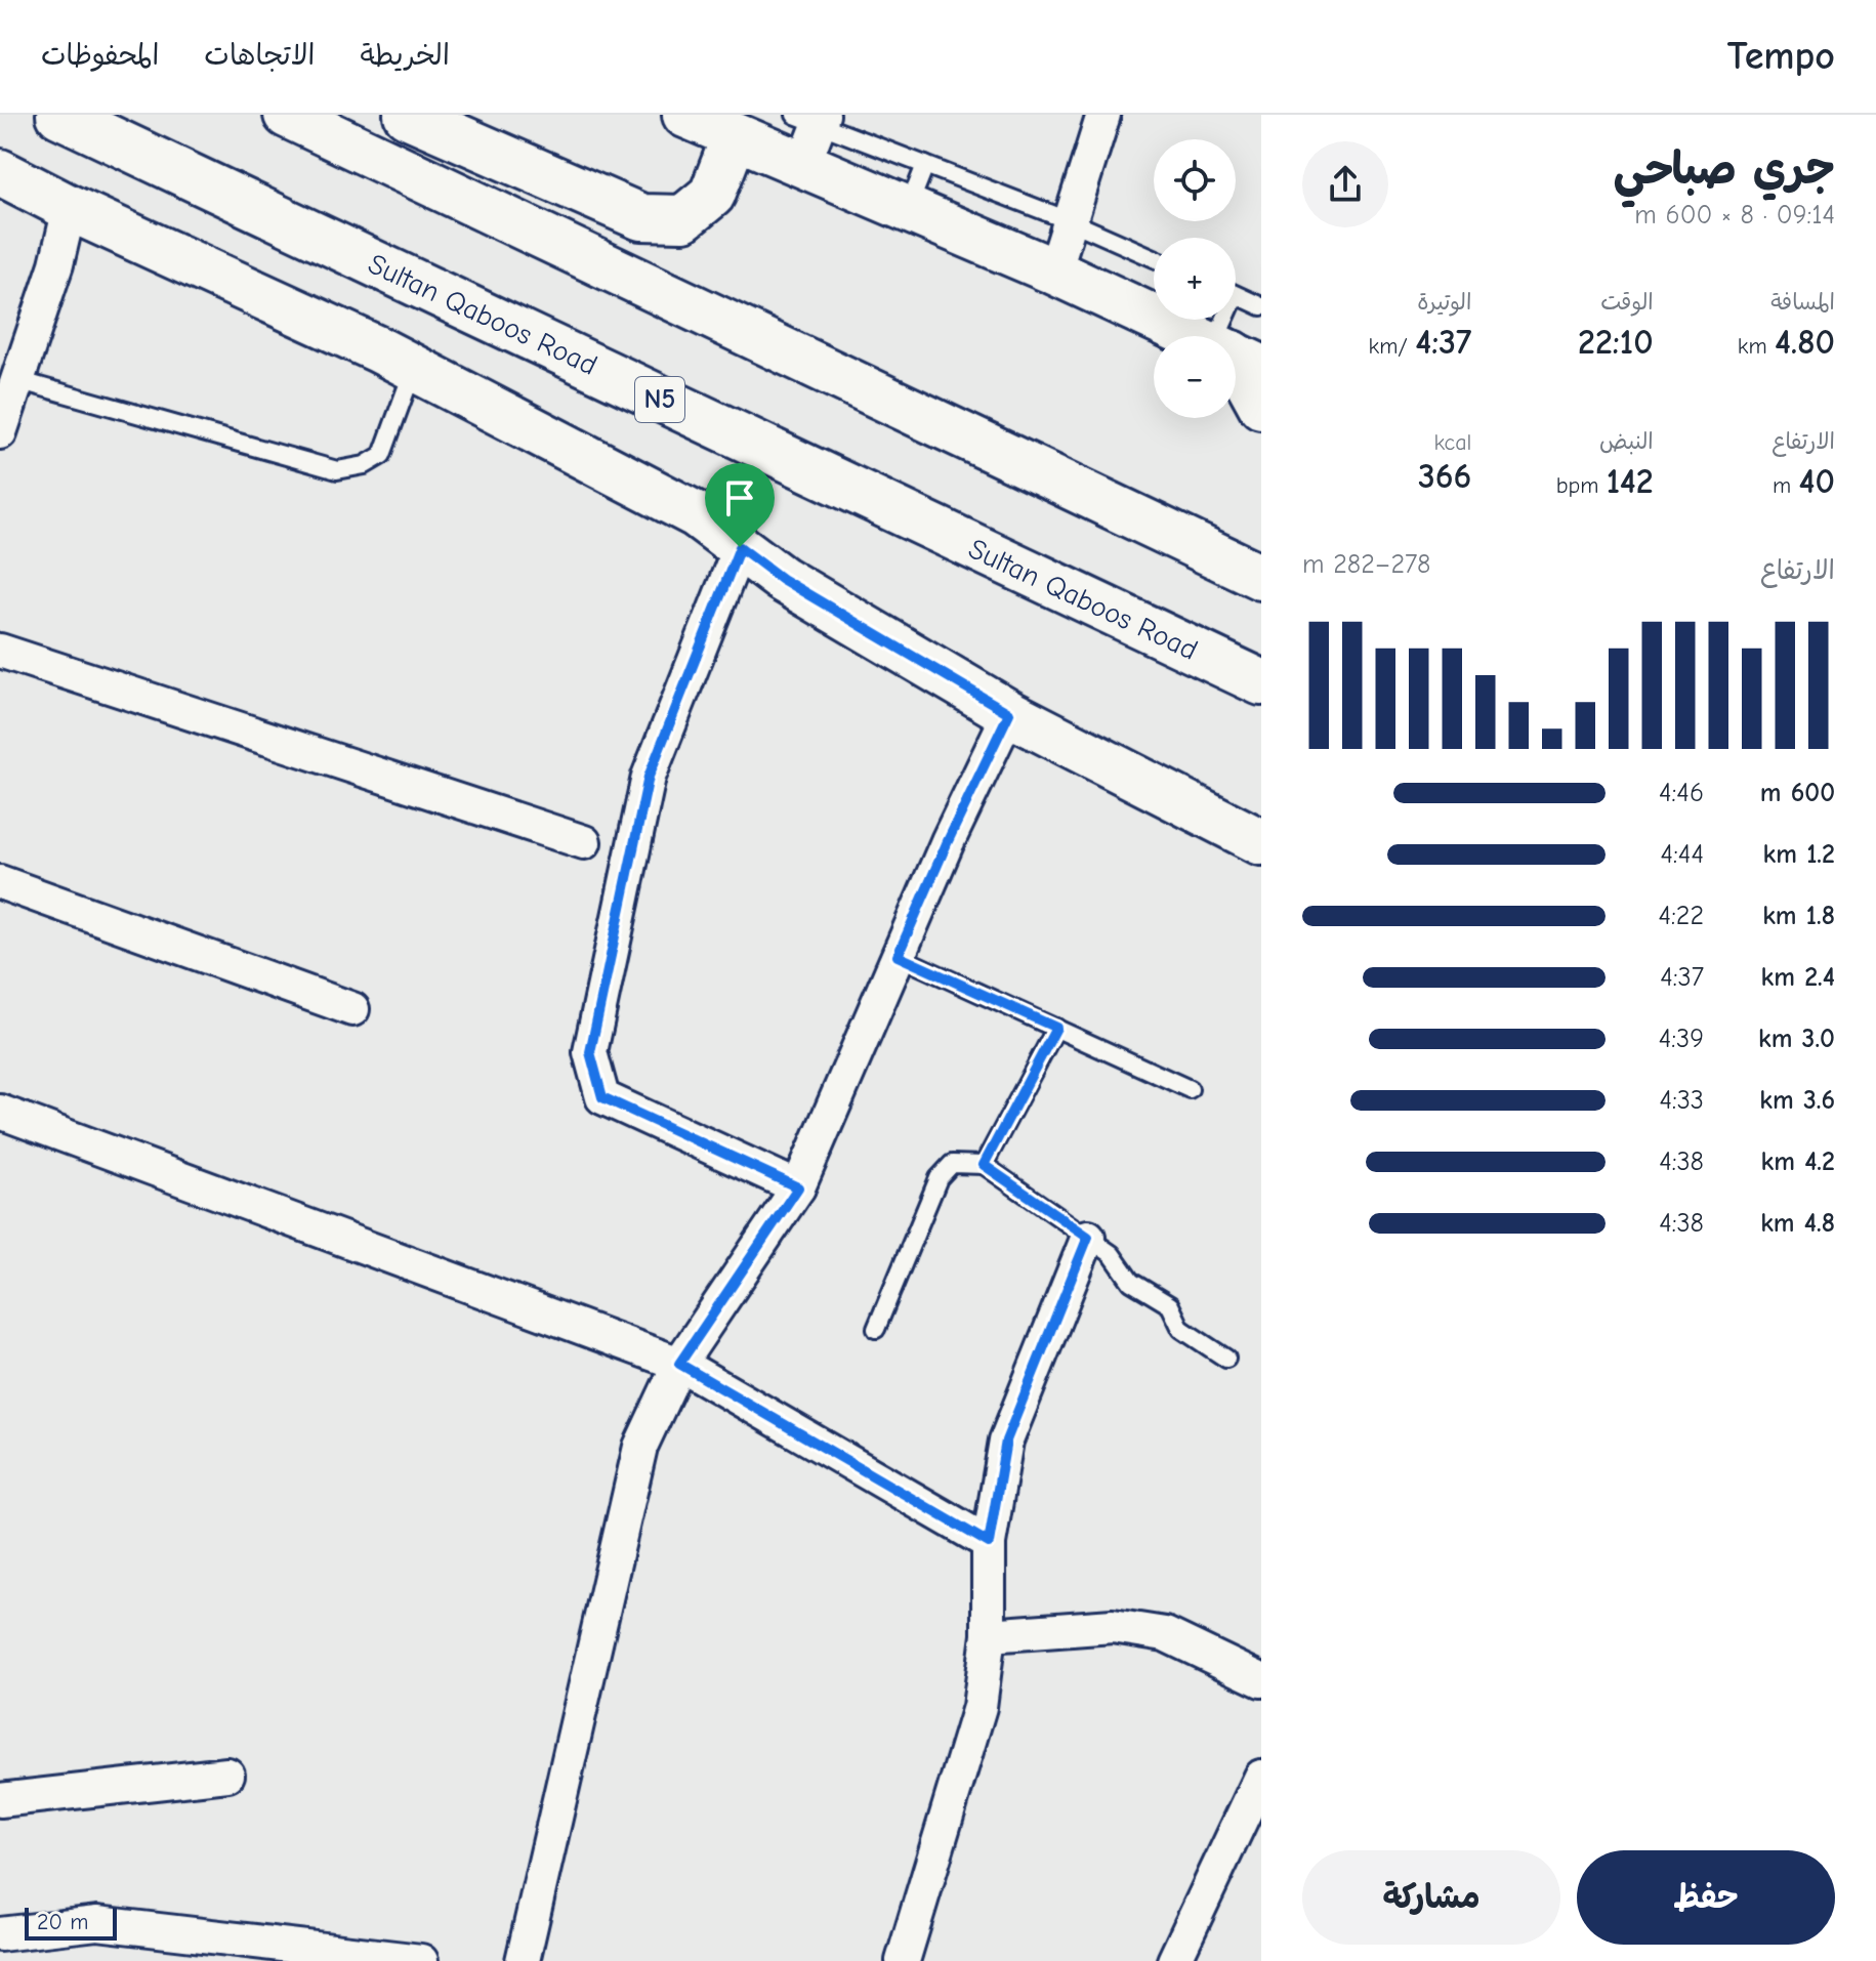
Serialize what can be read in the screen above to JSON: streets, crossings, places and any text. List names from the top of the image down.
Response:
{
  "streets": {
    "main road": ["Sultan Qaboos Road", "N5"]
  },
  "scale_bar": "20 m",
  "page": {
    "header": "Tempo",
    "nav": ["الخريطة", "الاتجاهات", "المحفوظات"],
    "heading": ["جري صباحي", "09:14 · 8 × 600 m"],
    "map_buttons": ["+", "−"],
    "stats": [
      ["المسافة", "4.80 km"],
      ["الوقت", "22:10"],
      ["الوتيرة", "4:37 /km"],
      ["الارتفاع", "40 m"],
      ["النبض", "142 bpm"],
      ["kcal", "366"]
    ],
    "chart": ["الارتفاع", "278–282 m"],
    "list": [
      {
        "name": "600 m",
        "note": "4:46"
      },
      {
        "name": "1.2 km",
        "note": "4:44"
      },
      {
        "name": "1.8 km",
        "note": "4:22"
      },
      {
        "name": "2.4 km",
        "note": "4:37"
      },
      {
        "name": "3.0 km",
        "note": "4:39"
      },
      {
        "name": "3.6 km",
        "note": "4:33"
      },
      {
        "name": "4.2 km",
        "note": "4:38"
      },
      {
        "name": "4.8 km",
        "note": "4:38"
      }
    ],
    "buttons": ["حفظ", "مشاركة"],
    "scale": "20 m"
  }
}
